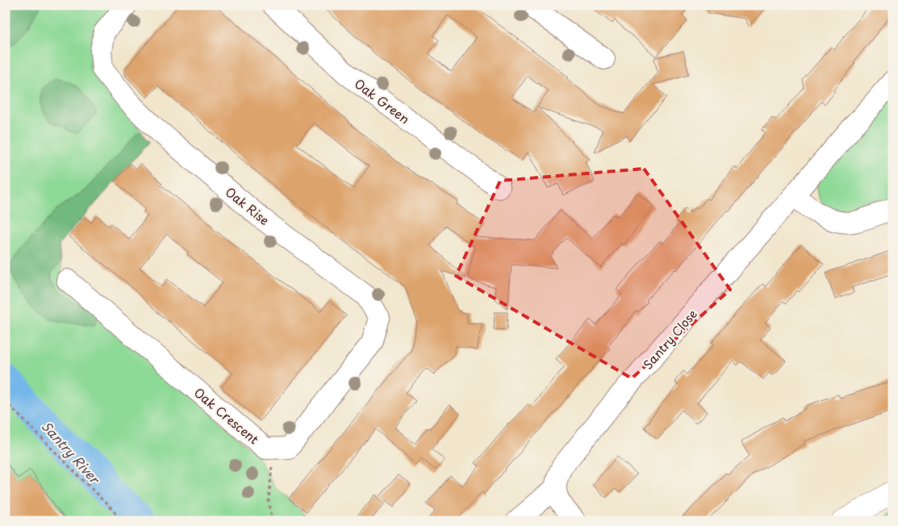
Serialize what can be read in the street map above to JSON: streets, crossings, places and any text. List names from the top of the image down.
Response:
{
  "streets": {
    "street": [
      "Oak Green",
      "Oak Rise",
      "Santry Close",
      "Oak Crescent"
    ]
  },
  "crossings": [
    ["Oak Rise", "Oak Crescent"]
  ],
  "water": ["Santry River"]
}
